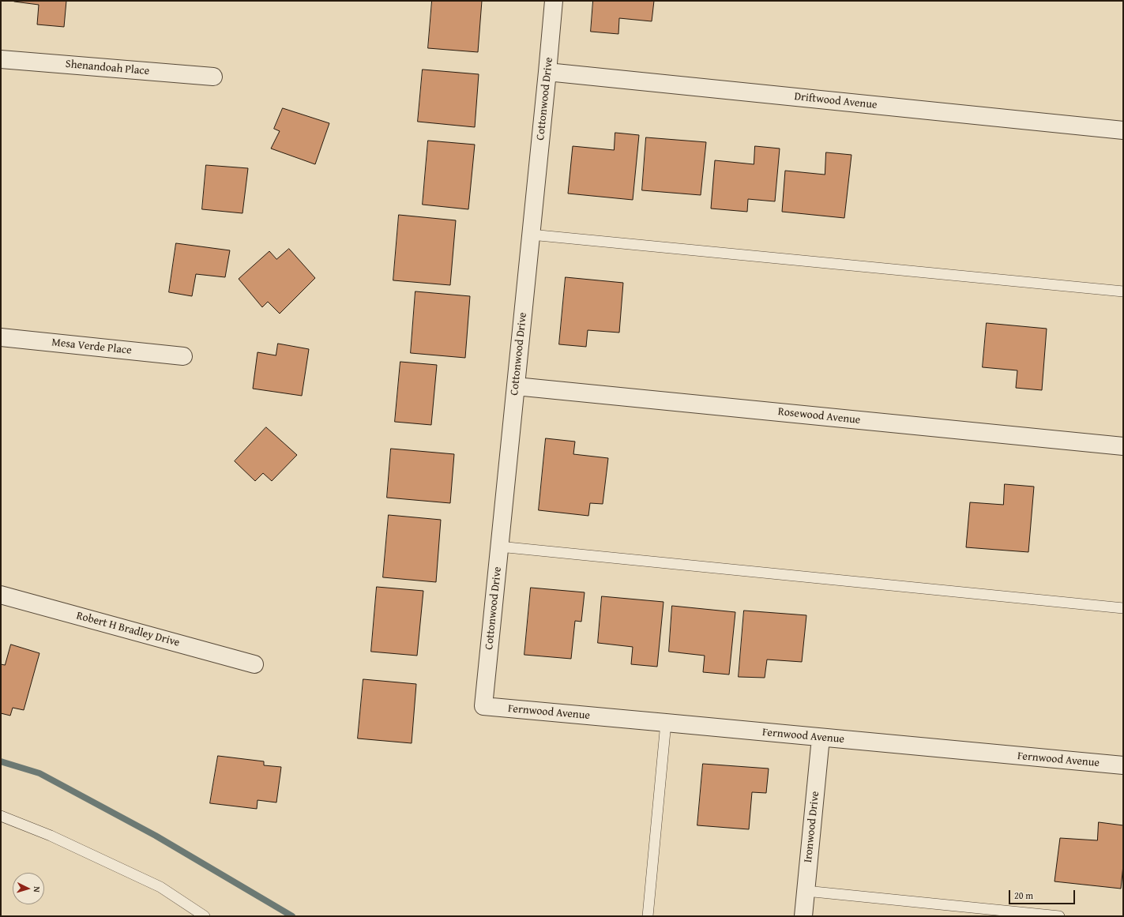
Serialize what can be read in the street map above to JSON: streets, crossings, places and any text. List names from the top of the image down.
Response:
{
  "streets": {
    "street": [
      "Shenandoah Place",
      "Cottonwood Drive",
      "Driftwood Avenue",
      "Mesa Verde Place",
      "Rosewood Avenue",
      "Robert H Bradley Drive",
      "Fernwood Avenue",
      "Ironwood Drive"
    ]
  },
  "crossings": [
    ["Cottonwood Drive", "Driftwood Avenue"],
    ["Cottonwood Drive", "Rosewood Avenue"],
    ["Cottonwood Drive", "Fernwood Avenue"],
    ["Fernwood Avenue", "Ironwood Drive"]
  ],
  "scale_bar": "20 m",
  "north": "right"
}
